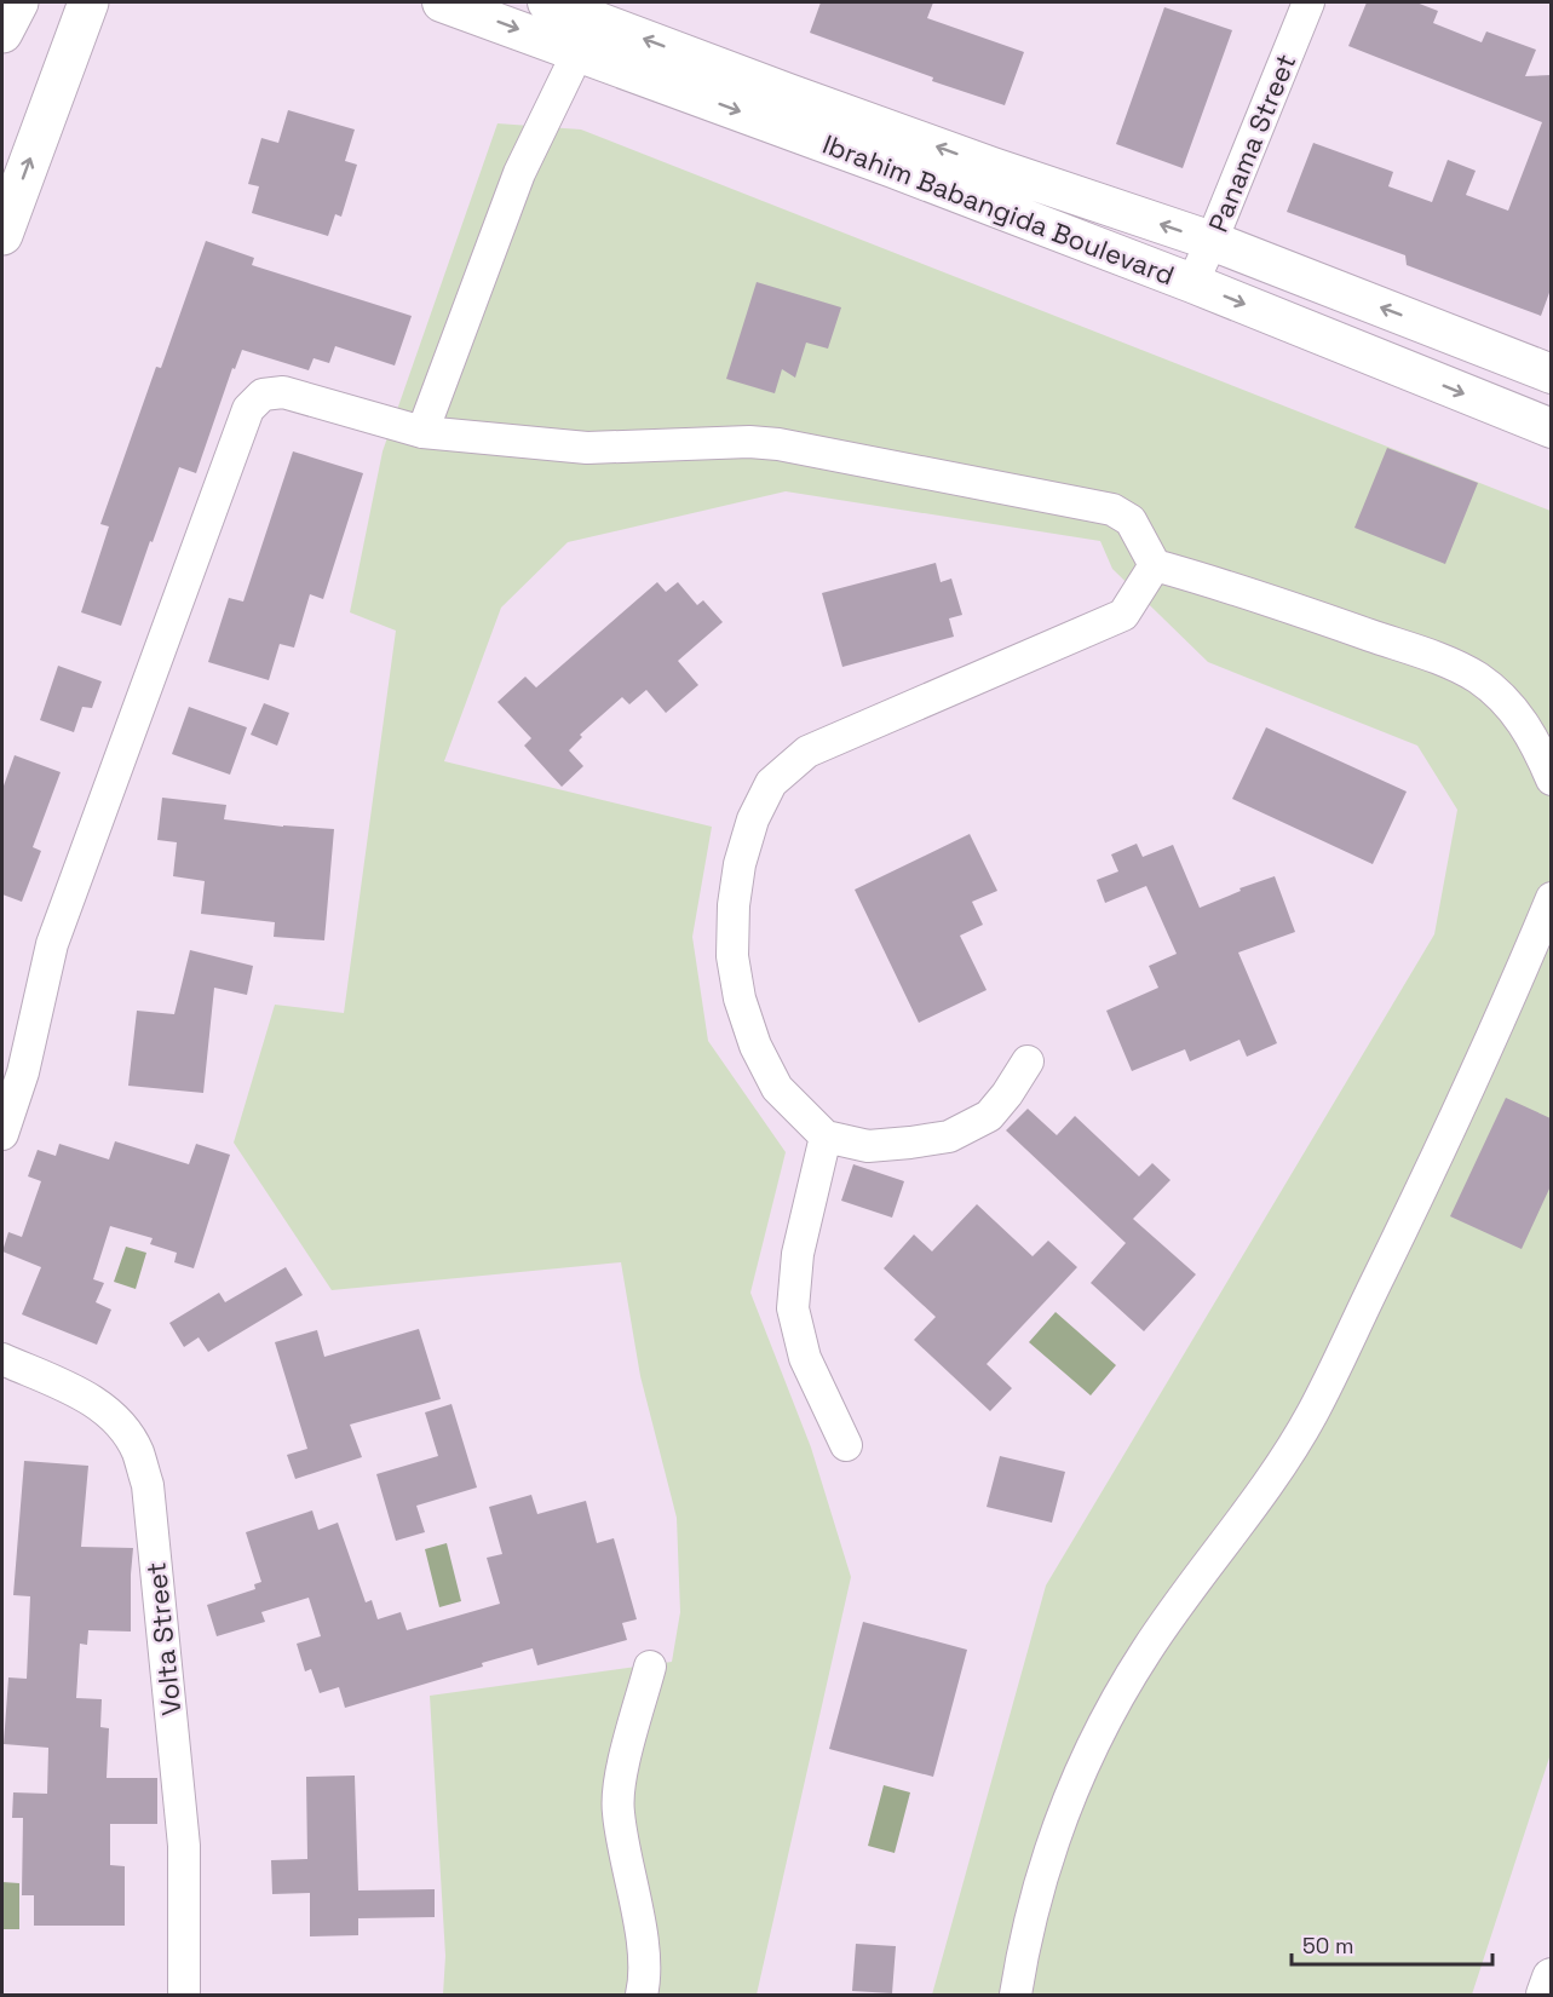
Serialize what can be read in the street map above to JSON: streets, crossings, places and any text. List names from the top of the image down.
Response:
{
  "streets": {
    "street": ["Panama Street", "Ibrahim Babangida Boulevard", "Volta Street"]
  },
  "crossings": [
    ["Panama Street", "Ibrahim Babangida Boulevard"]
  ],
  "scale_bar": "50 m"
}
